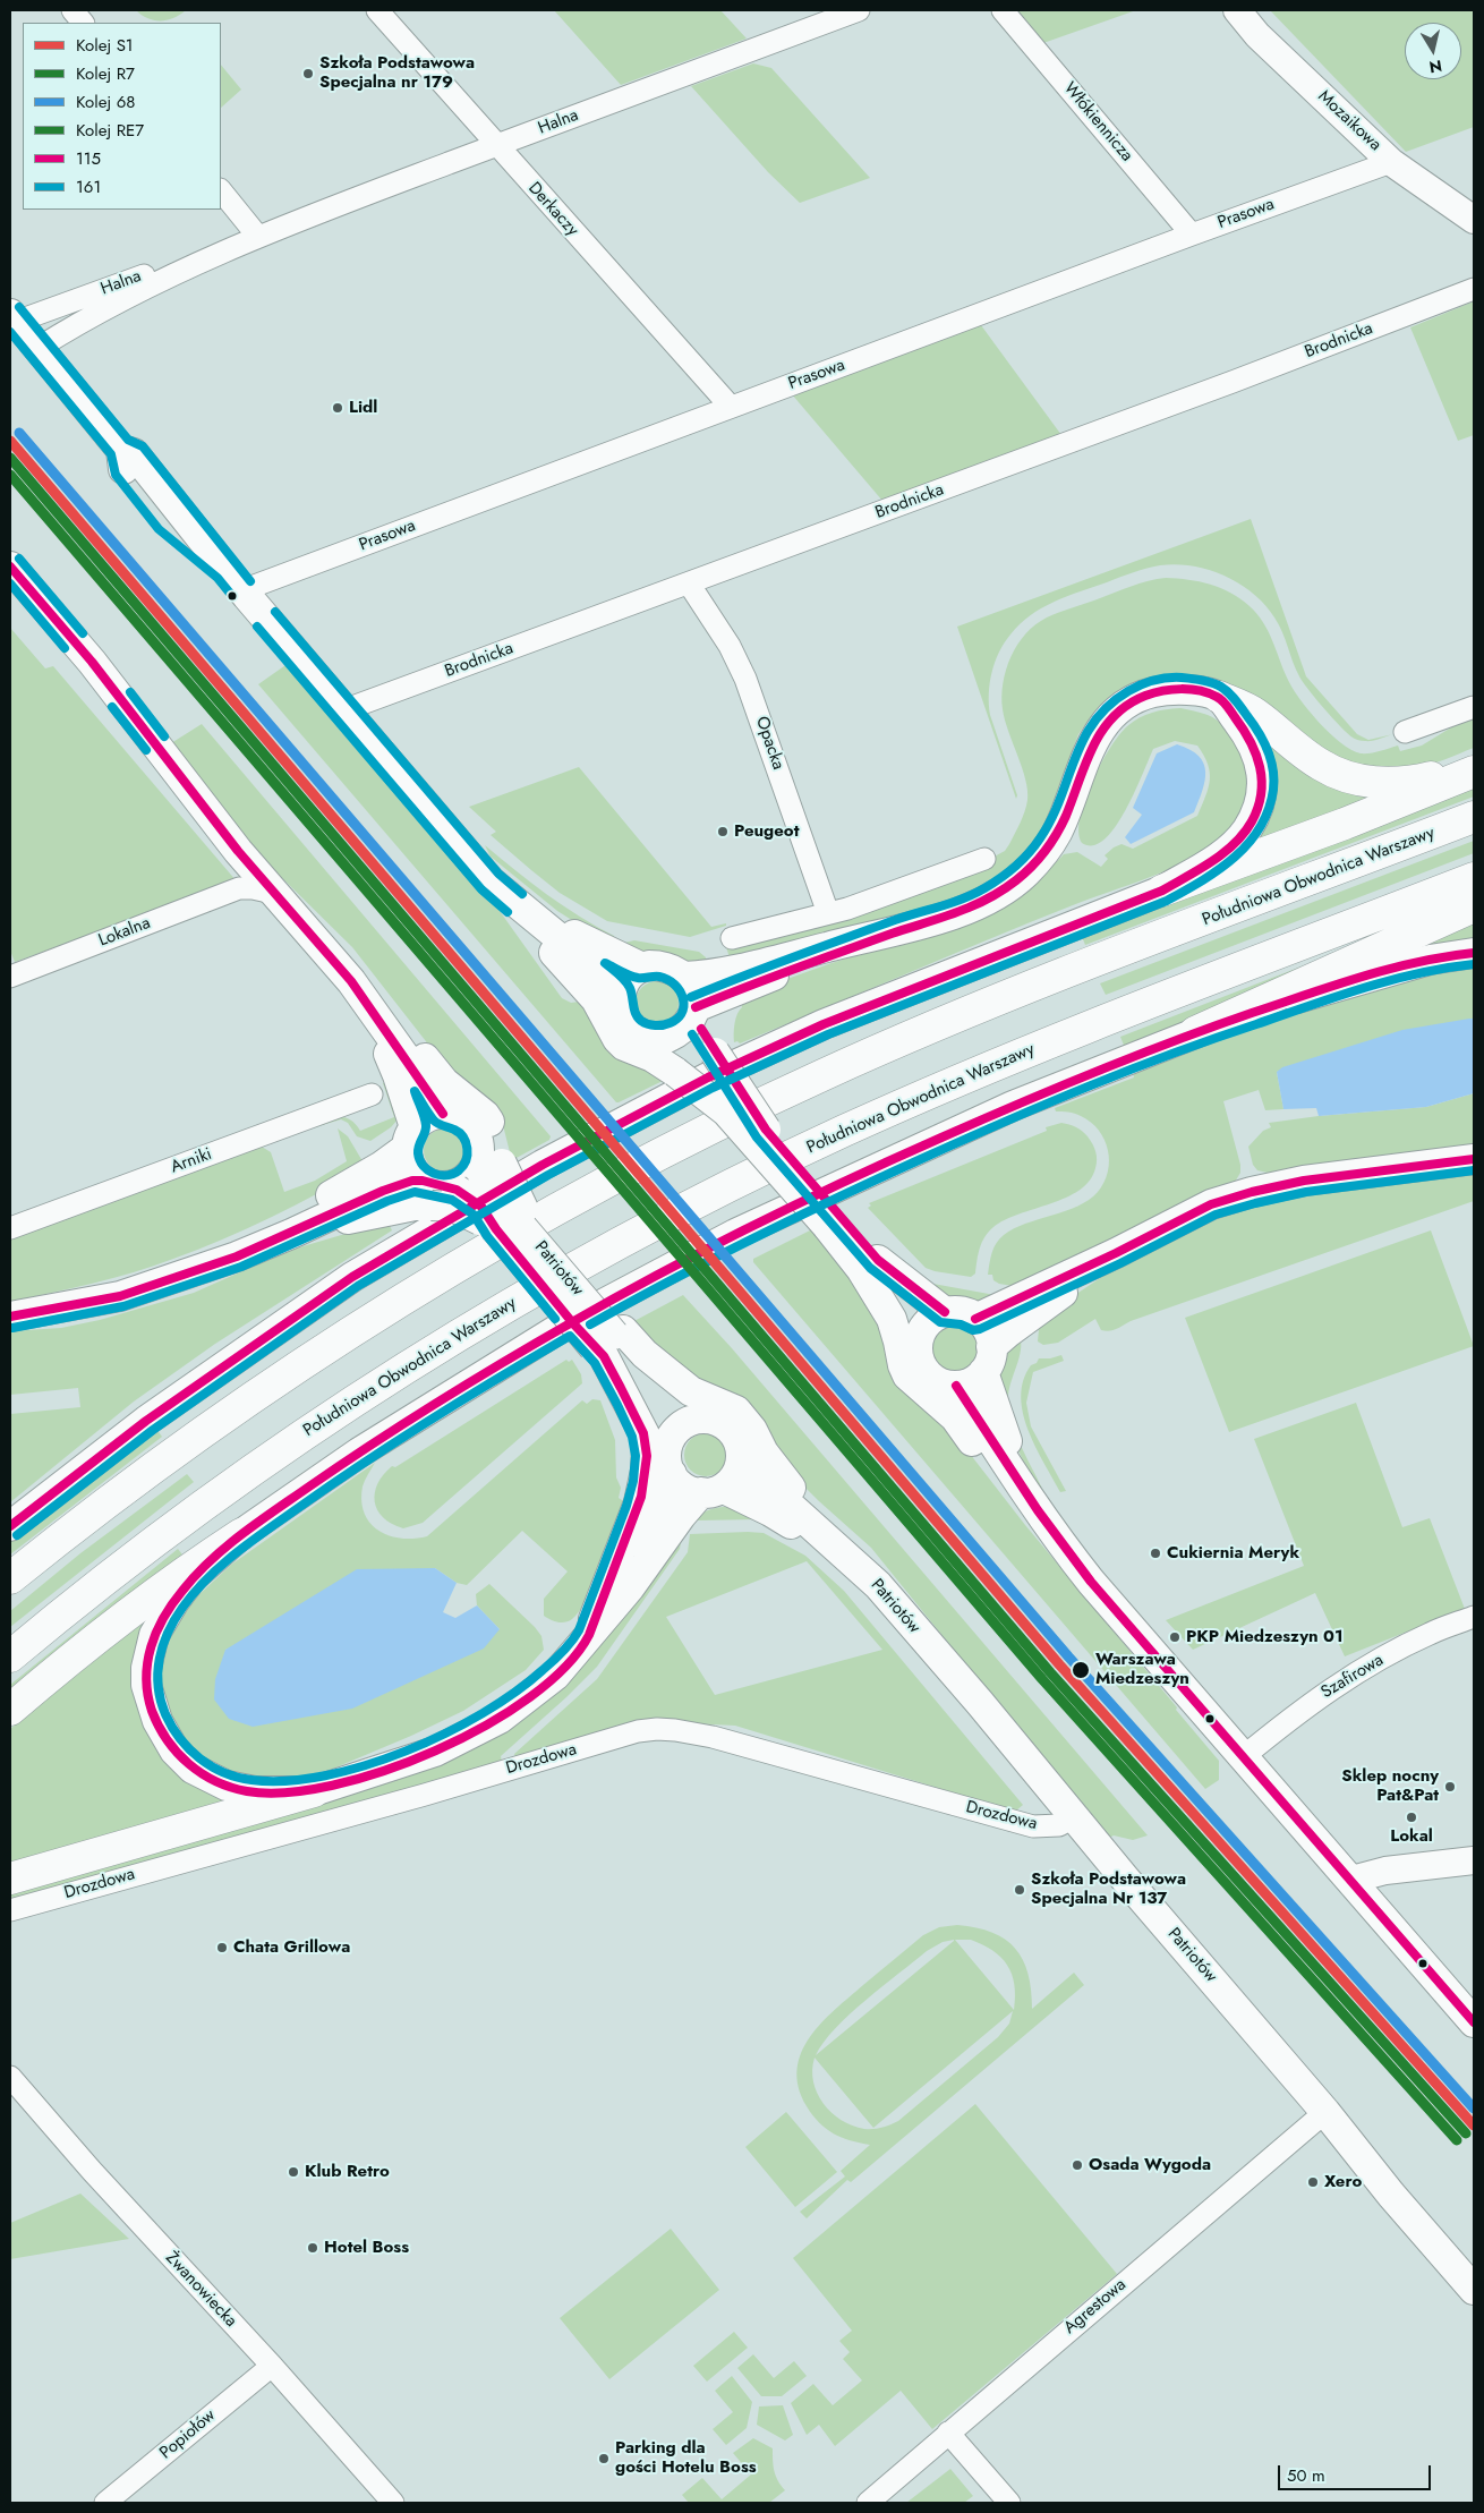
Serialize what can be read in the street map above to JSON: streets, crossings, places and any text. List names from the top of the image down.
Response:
{
  "streets": {
    "highway": ["Południowa Obwodnica Warszawy"],
    "main road": ["Patriotów"],
    "street": [
      "Mozaikowa",
      "Halna",
      "Włókiennicza",
      "Derkaczy",
      "Prasowa",
      "Brodnicka",
      "Opacka",
      "Lokalna",
      "Arniki",
      "Szafirowa",
      "Drozdowa",
      "Żwanowiecka",
      "Agrestowa",
      "Popiołów"
    ]
  },
  "crossings": [
    ["Mozaikowa", "Prasowa"],
    ["Halna", "Derkaczy"],
    ["Włókiennicza", "Prasowa"],
    ["Derkaczy", "Prasowa"],
    ["Brodnicka", "Opacka"],
    ["Patriotów", "Drozdowa"],
    ["Patriotów", "Agrestowa"],
    ["Żwanowiecka", "Popiołów"]
  ],
  "places": [
    "Szkoła Podstawowa Specjalna nr 179",
    "Lidl",
    "Peugeot",
    "Cukiernia Meryk",
    "PKP Miedzeszyn 01",
    "Warszawa Miedzeszyn",
    "Sklep nocny Pat&Pat",
    "Lokal",
    "Szkoła Podstawowa Specjalna Nr 137",
    "Chata Grillowa",
    "Osada Wygoda",
    "Klub Retro",
    "Xero",
    "Hotel Boss",
    "Parking dla gości Hotelu Boss"
  ],
  "lines": [
    "transit line 161",
    "rail line 68",
    "rail line S1",
    "rail line R7",
    "rail line RE7",
    "transit line 115"
  ],
  "legend": [
    "Kolej S1",
    "Kolej R7",
    "Kolej 68",
    "Kolej RE7",
    "115",
    "161"
  ],
  "scale_bar": "50 m",
  "north": "bottom"
}
